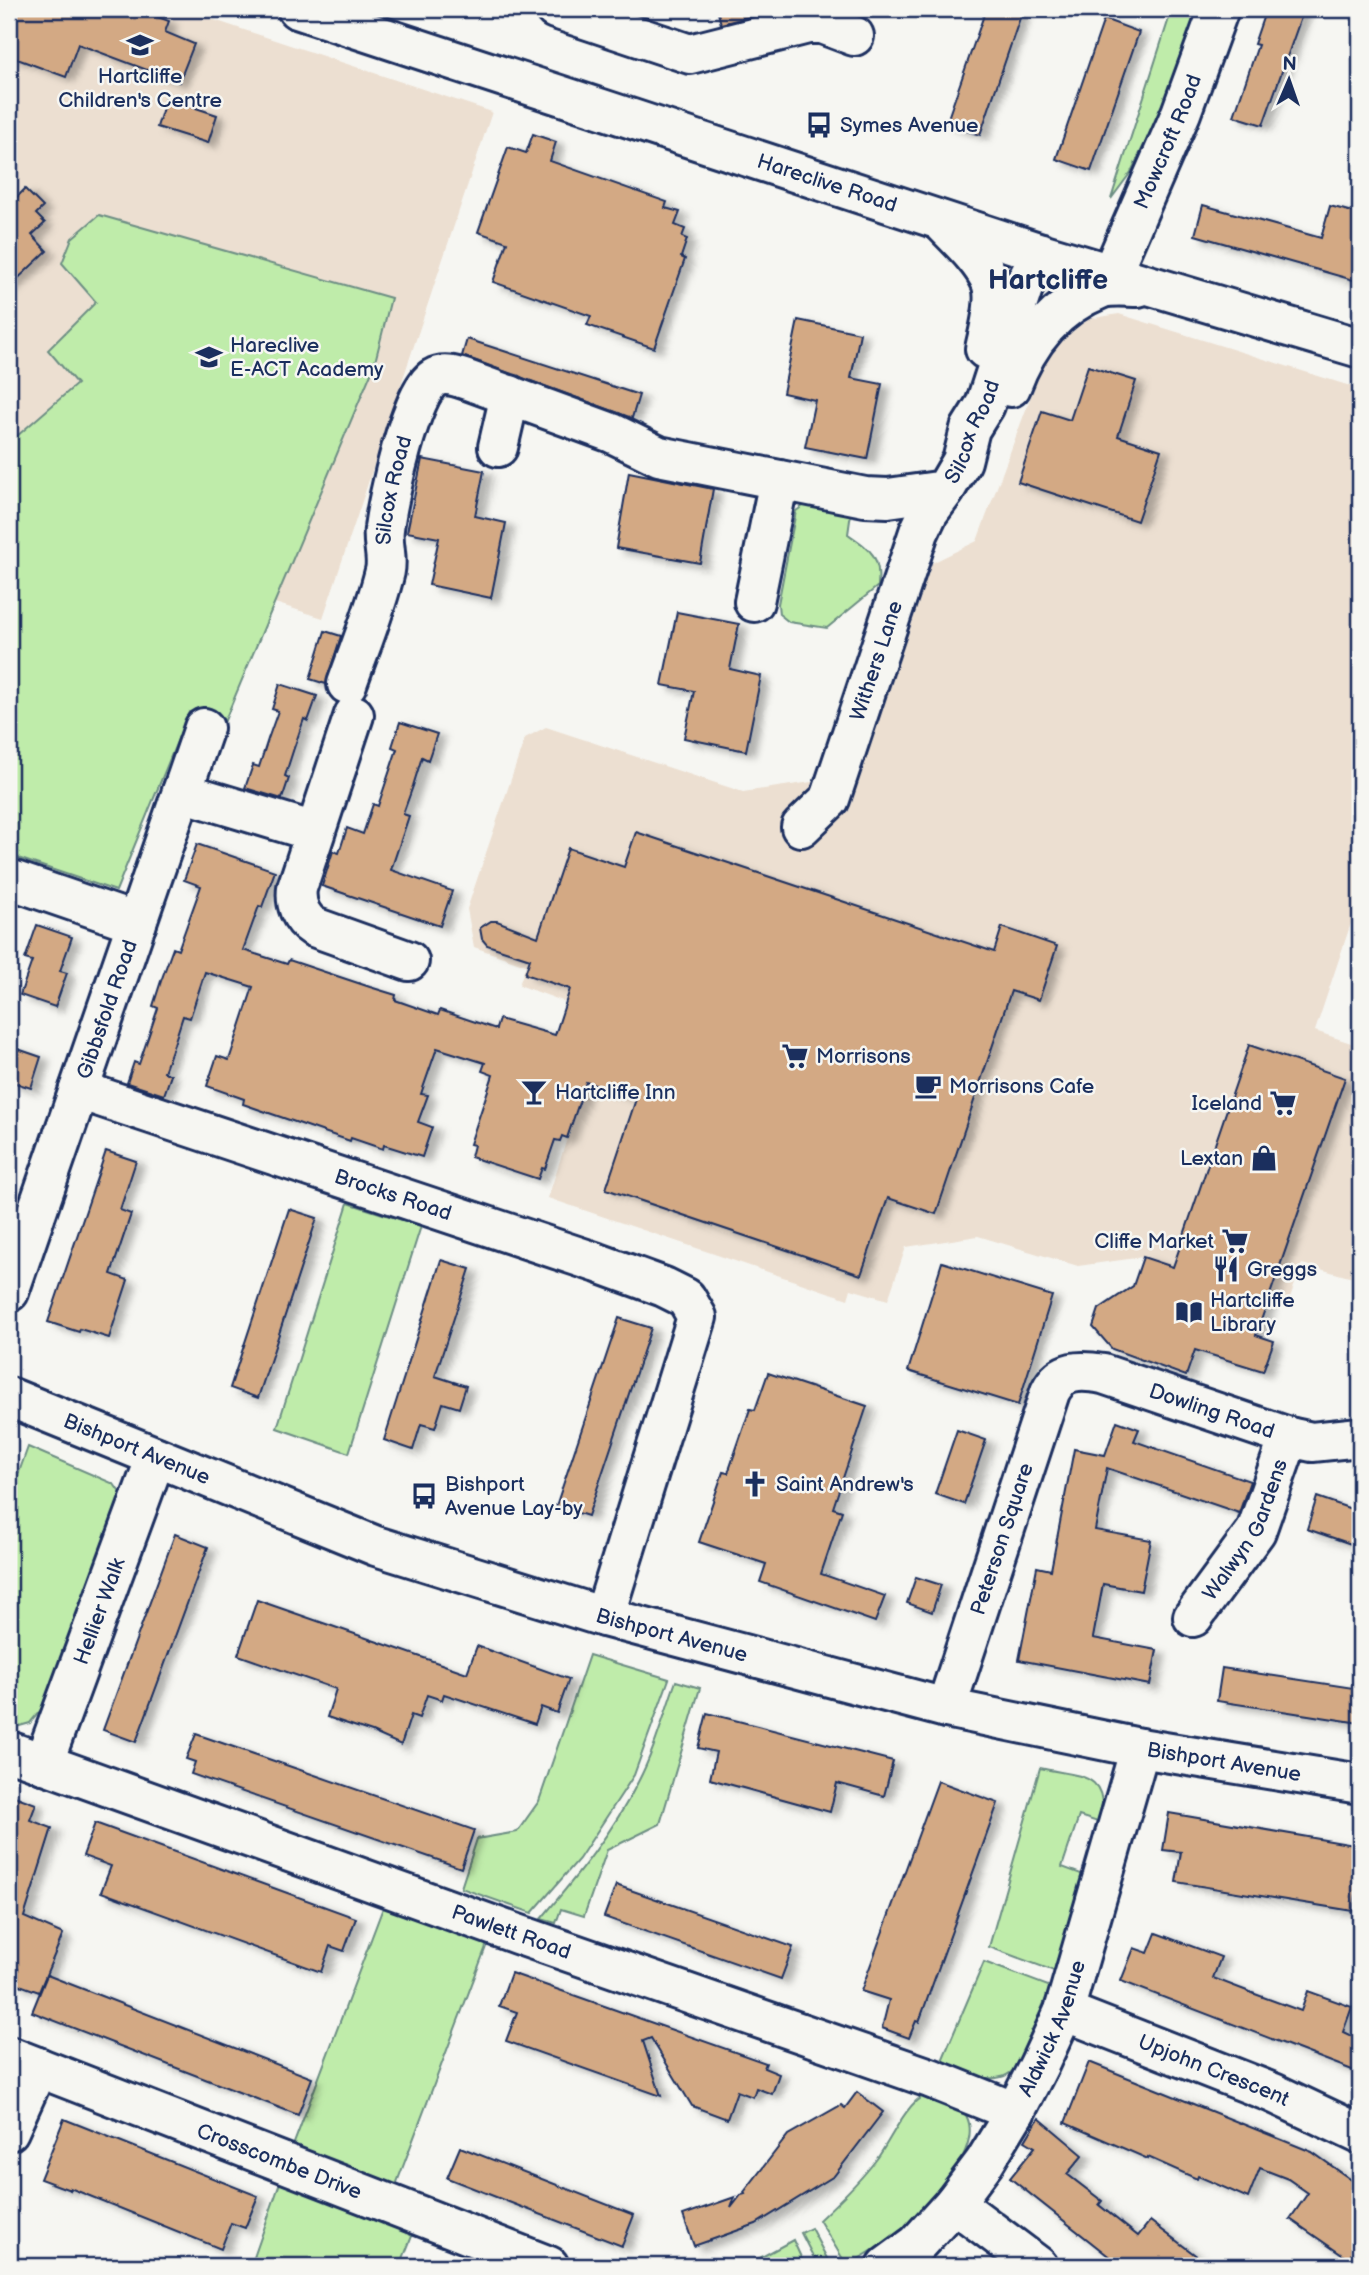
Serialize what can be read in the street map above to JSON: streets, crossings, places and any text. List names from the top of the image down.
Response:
{
  "streets": {
    "street": [
      "Mowcroft Road",
      "Hareclive Road",
      "Silcox Road",
      "Withers Lane",
      "Gibbsfold Road",
      "Brocks Road",
      "Dowling Road",
      "Bishport Avenue",
      "Walwyn Gardens",
      "Peterson Square",
      "Hellier Walk",
      "Pawlett Road",
      "Aldwick Avenue",
      "Upjohn Crescent",
      "Crosscombe Drive"
    ]
  },
  "crossings": [
    ["Mowcroft Road", "Hareclive Road"],
    ["Hareclive Road", "Silcox Road"],
    ["Silcox Road", "Withers Lane"],
    ["Gibbsfold Road", "Brocks Road"],
    ["Brocks Road", "Bishport Avenue"],
    ["Dowling Road", "Walwyn Gardens"],
    ["Dowling Road", "Peterson Square"],
    ["Bishport Avenue", "Peterson Square"],
    ["Bishport Avenue", "Hellier Walk"],
    ["Bishport Avenue", "Aldwick Avenue"],
    ["Hellier Walk", "Pawlett Road"],
    ["Pawlett Road", "Aldwick Avenue"],
    ["Aldwick Avenue", "Upjohn Crescent"]
  ],
  "districts": ["Hartcliffe"],
  "places": {
    "school or university": ["Hartcliffe Children's Centre", "Hareclive E-ACT Academy"],
    "bus stop": ["Symes Avenue", "Bishport Avenue Lay-by"],
    "supermarket": ["Morrisons", "Iceland", "Cliffe Market"],
    "cafe": ["Morrisons Cafe"],
    "bar": ["Hartcliffe Inn"],
    "shop": ["Lextan"],
    "restaurant": ["Greggs"],
    "library": ["Hartcliffe Library"],
    "church": ["Saint Andrew's"]
  },
  "north": "top"
}
